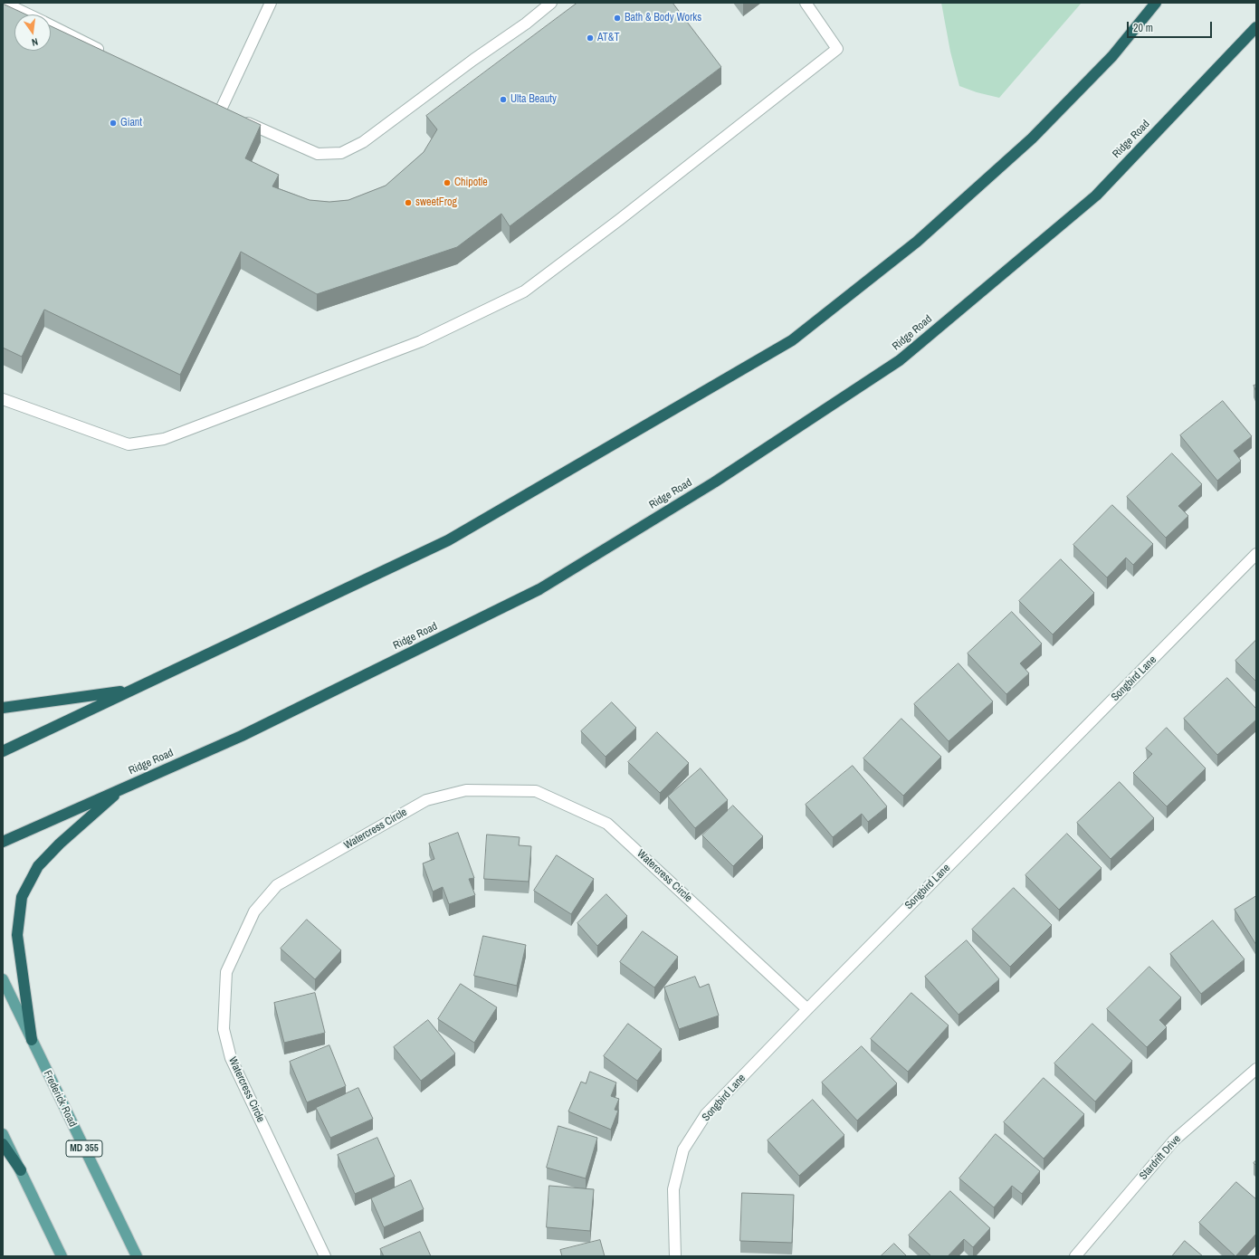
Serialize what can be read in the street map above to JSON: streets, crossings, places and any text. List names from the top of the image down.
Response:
{
  "streets": {
    "highway": ["Ridge Road"],
    "main road": ["Frederick Road", "MD 355"],
    "street": ["Songbird Lane", "Watercress Circle", "Stardrift Drive"]
  },
  "crossings": [
    ["Songbird Lane", "Watercress Circle"]
  ],
  "places": [
    "Bath & Body Works",
    "AT&T",
    "Ulta Beauty",
    "Giant",
    "Chipotle",
    "sweetFrog"
  ],
  "scale_bar": "20 m",
  "north": "bottom"
}
